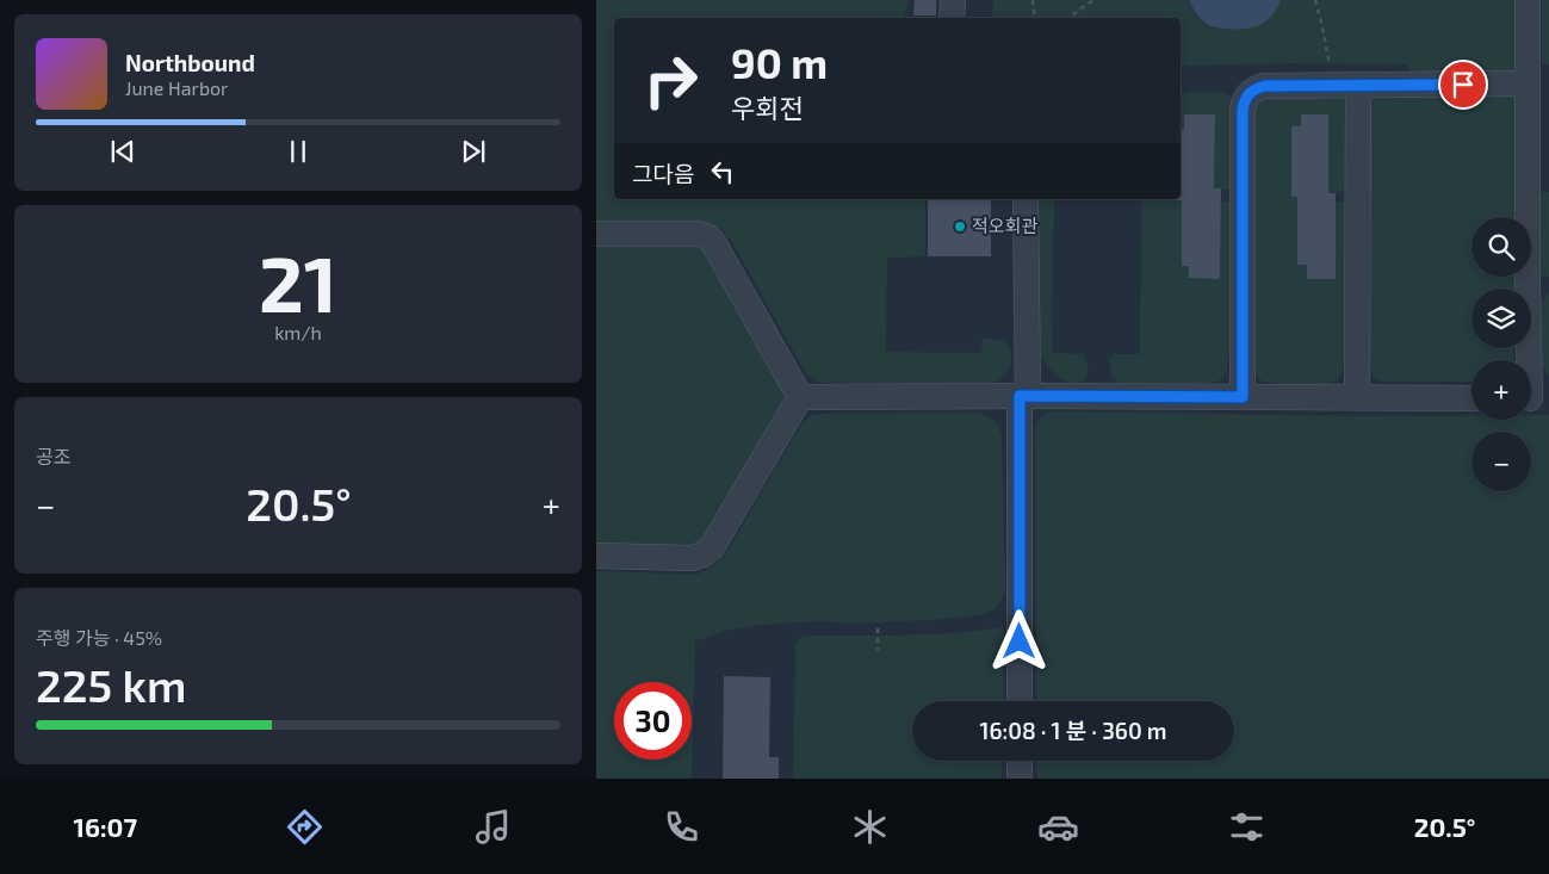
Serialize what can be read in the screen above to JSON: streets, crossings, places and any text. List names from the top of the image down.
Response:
{
  "places": ["적오회관"],
  "page": {
    "turn": ["90 m", "우회전"],
    "song": ["Northbound", "June Harbor"],
    "then": "그다음",
    "tile": [
      ["21", "km/h"],
      "공조",
      ["주행 가능 · 45%", "225 km"]
    ],
    "map_buttons": ["+", "−"],
    "heat": ["−", "20.5°", "+"],
    "limit": "30",
    "trip": "16:08 · 1 분 · 360 m",
    "tabs": ["16:07", "20.5°"]
  }
}
